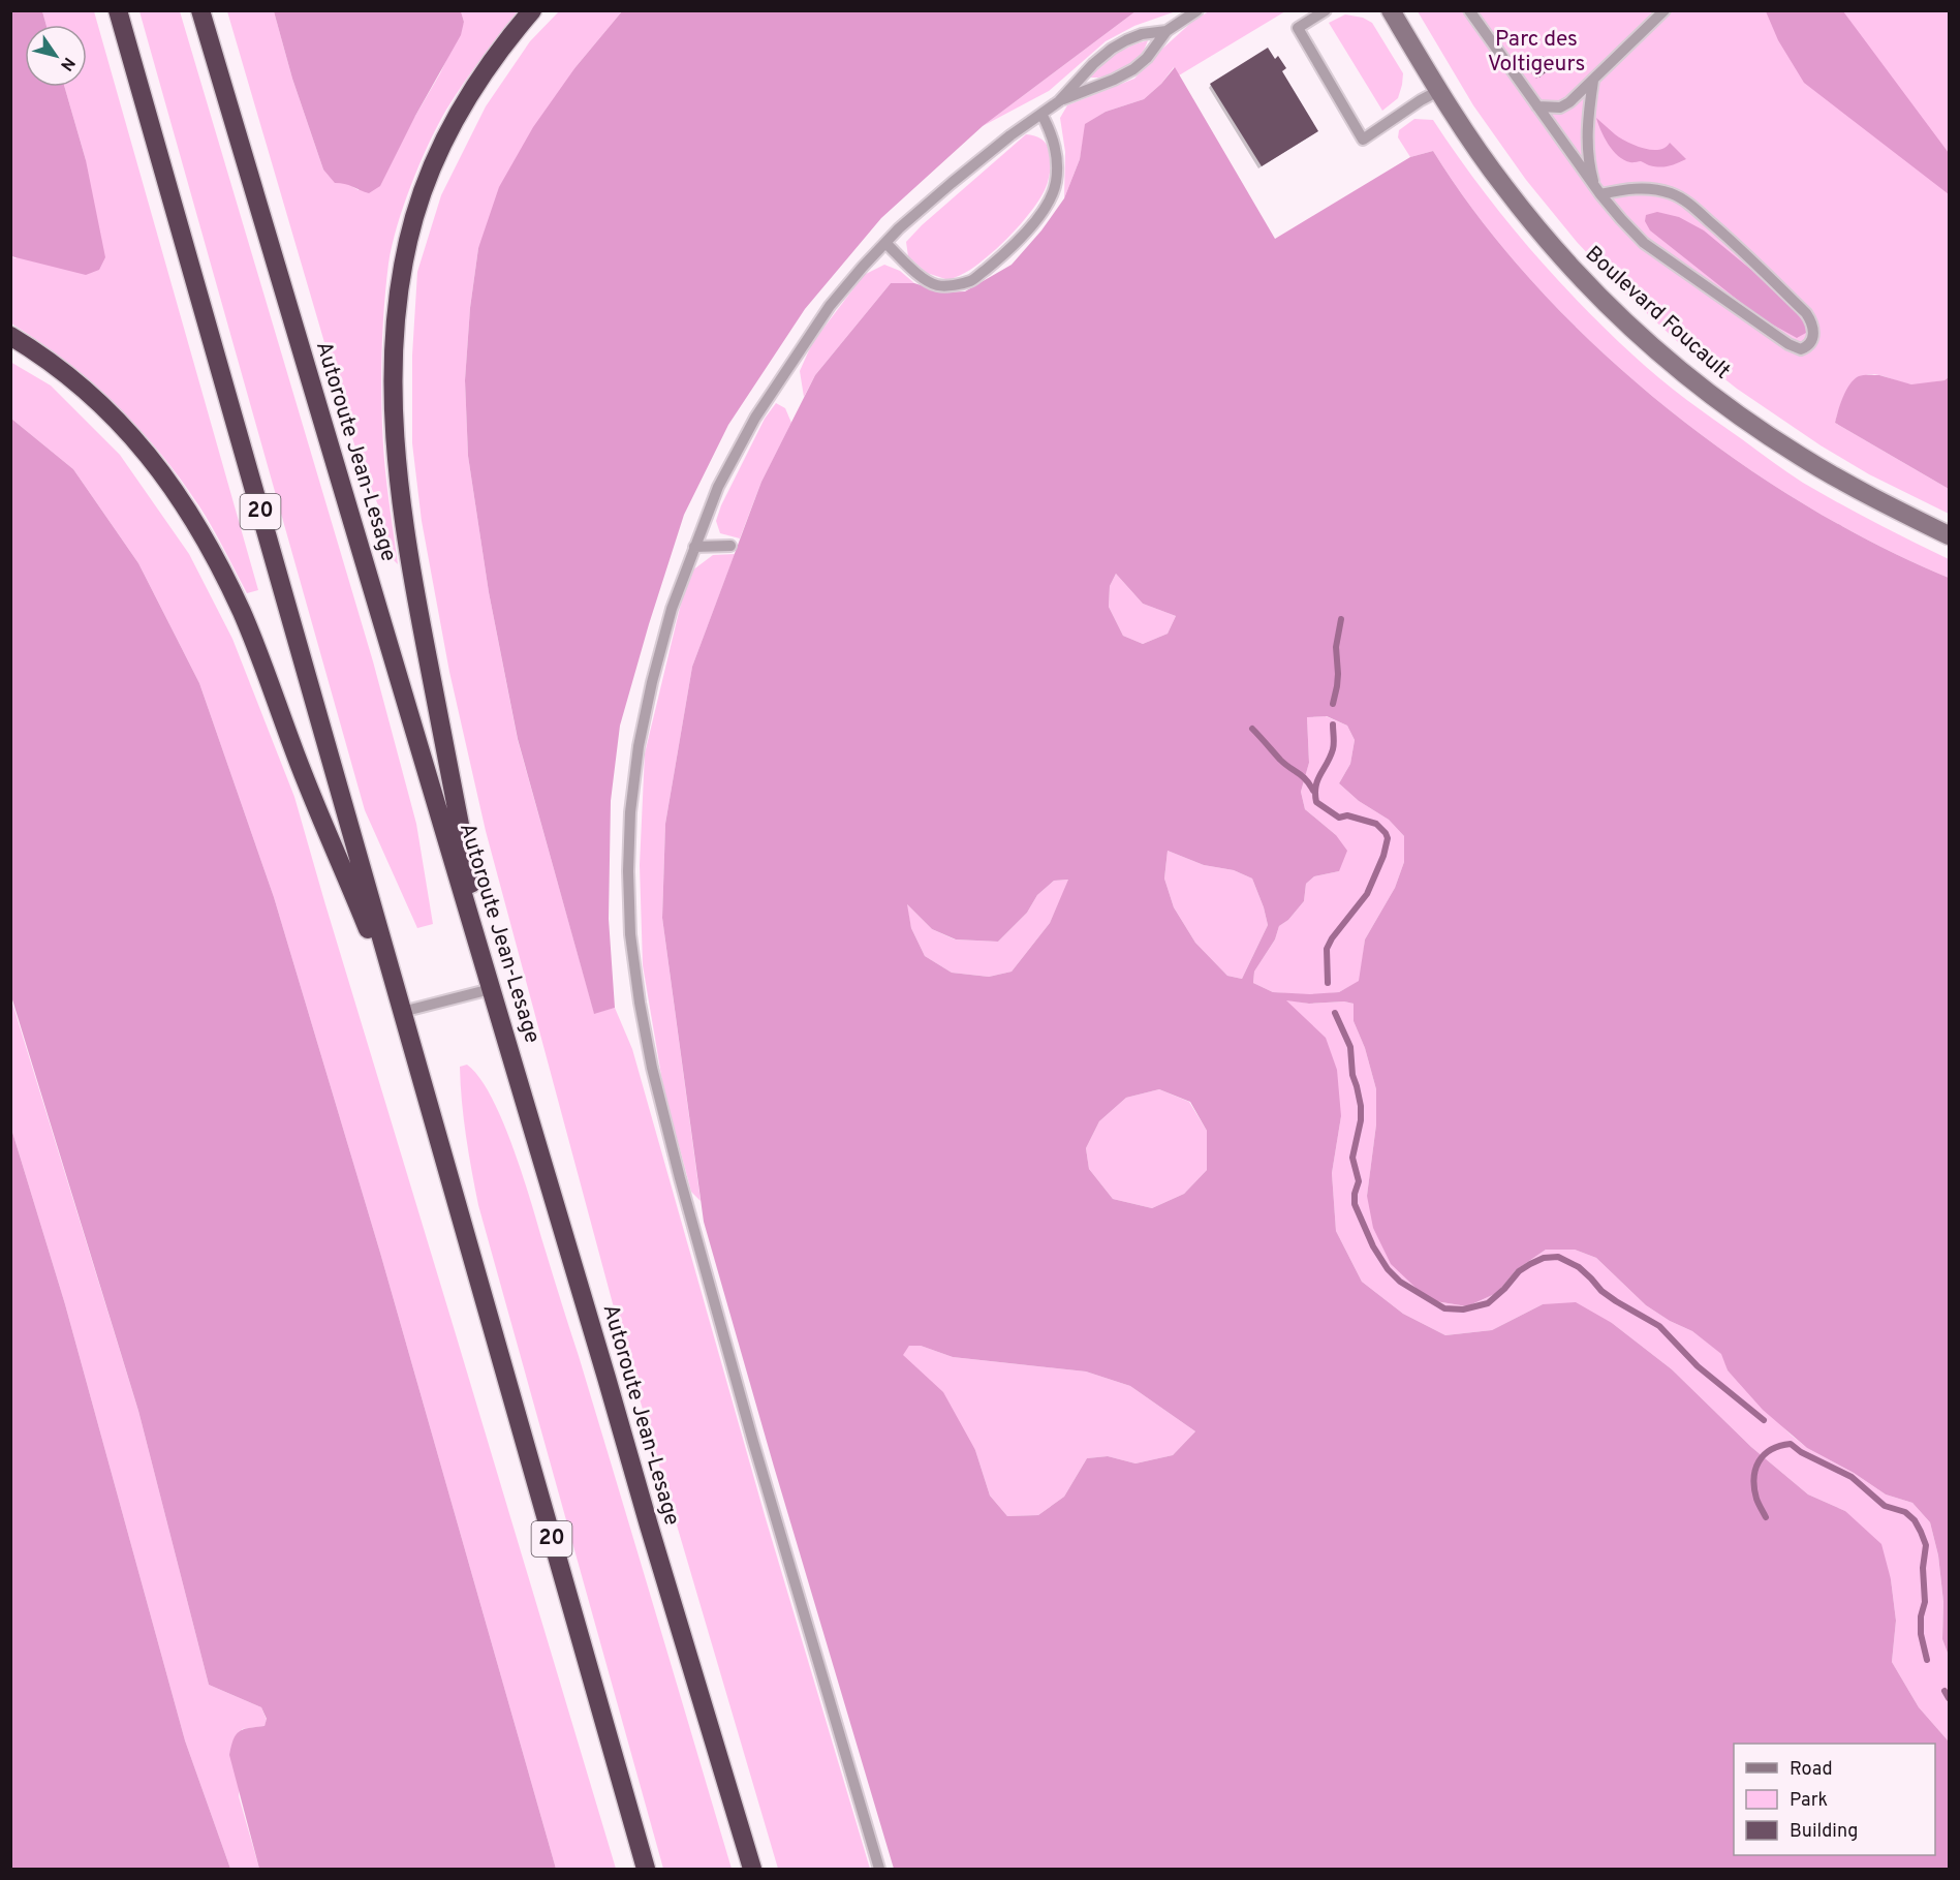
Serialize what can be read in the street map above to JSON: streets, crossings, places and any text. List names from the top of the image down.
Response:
{
  "streets": {
    "highway": ["Autoroute Jean-Lesage", "20"],
    "street": ["Boulevard Foucault"]
  },
  "parks": ["Parc des Voltigeurs"],
  "legend": ["Road", "Park", "Building"],
  "north": "bottom right"
}
